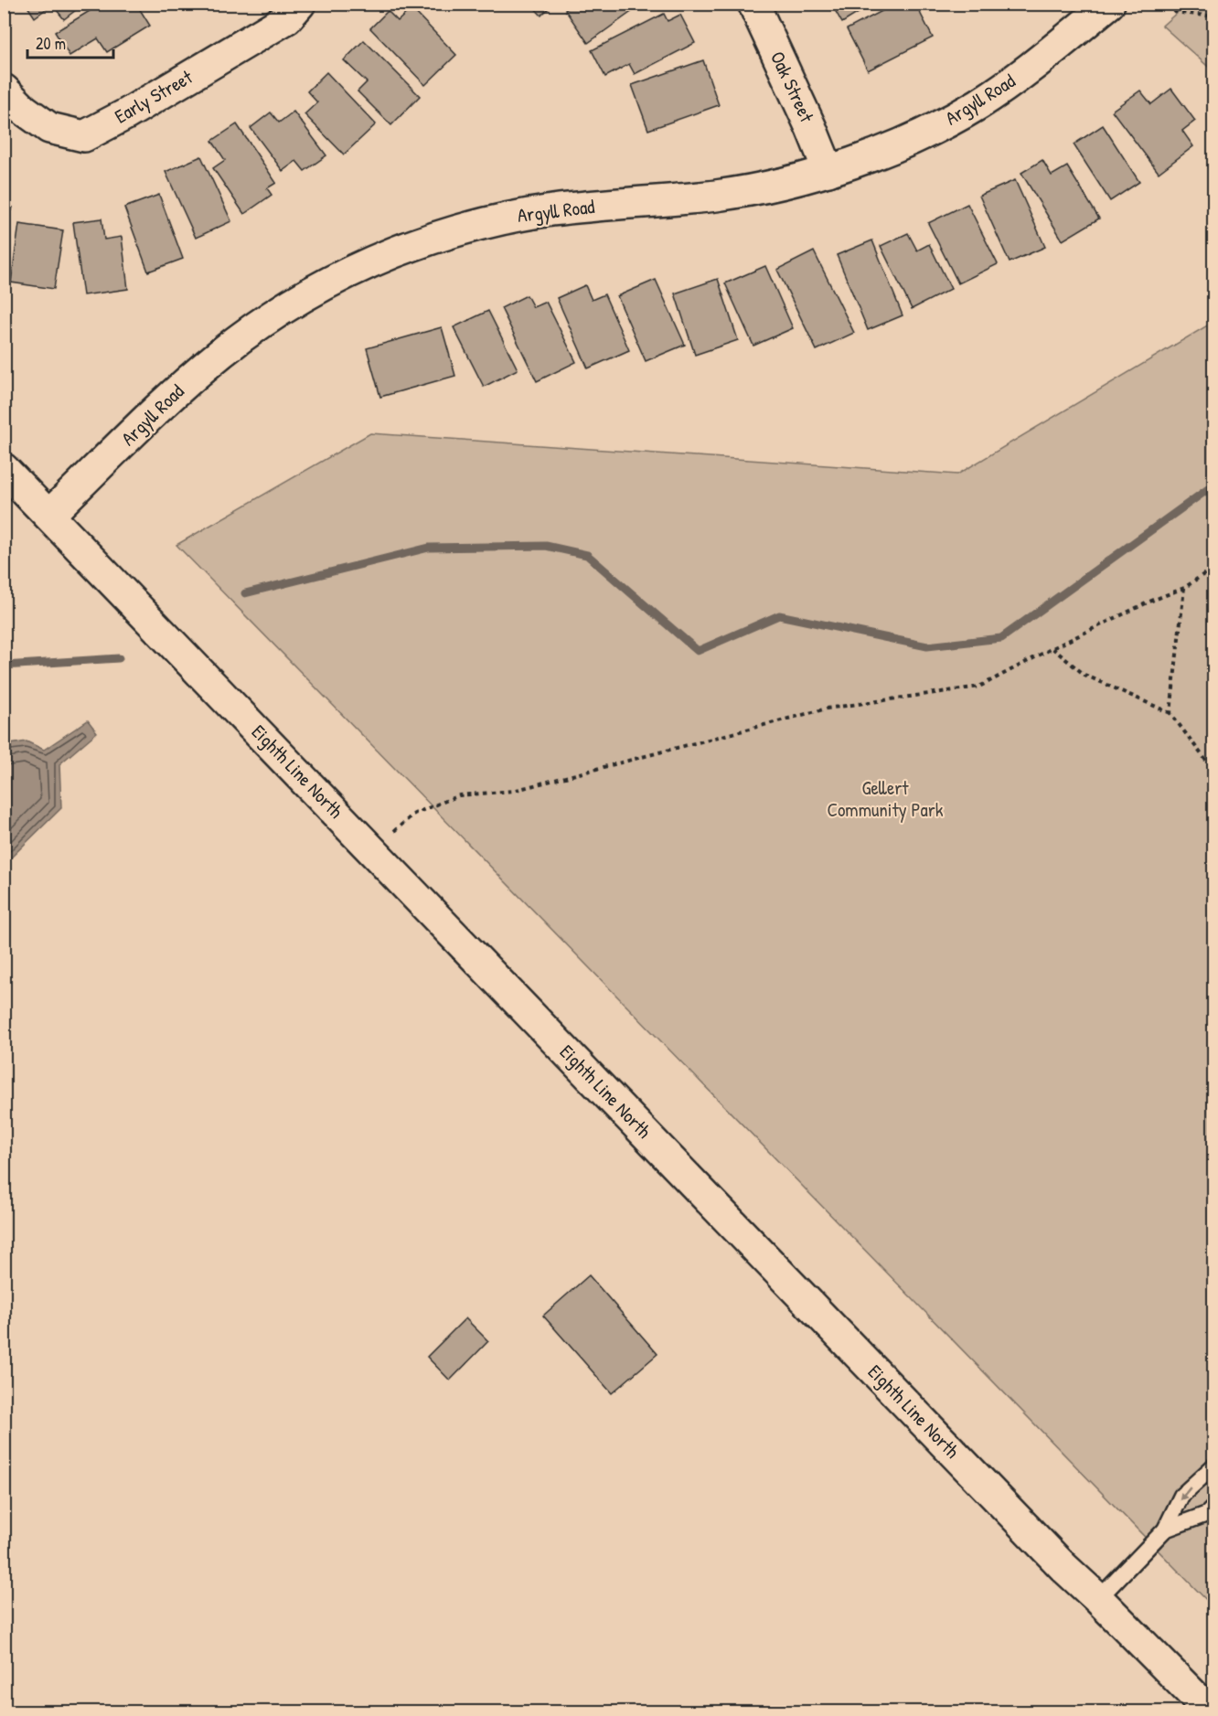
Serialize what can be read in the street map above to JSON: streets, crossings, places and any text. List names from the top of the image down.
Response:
{
  "streets": {
    "street": [
      "Oak Street",
      "Early Street",
      "Argyll Road",
      "Eighth Line North"
    ]
  },
  "crossings": [
    ["Oak Street", "Argyll Road"],
    ["Argyll Road", "Eighth Line North"]
  ],
  "parks": ["Gellert Community Park"],
  "scale_bar": "20 m"
}
